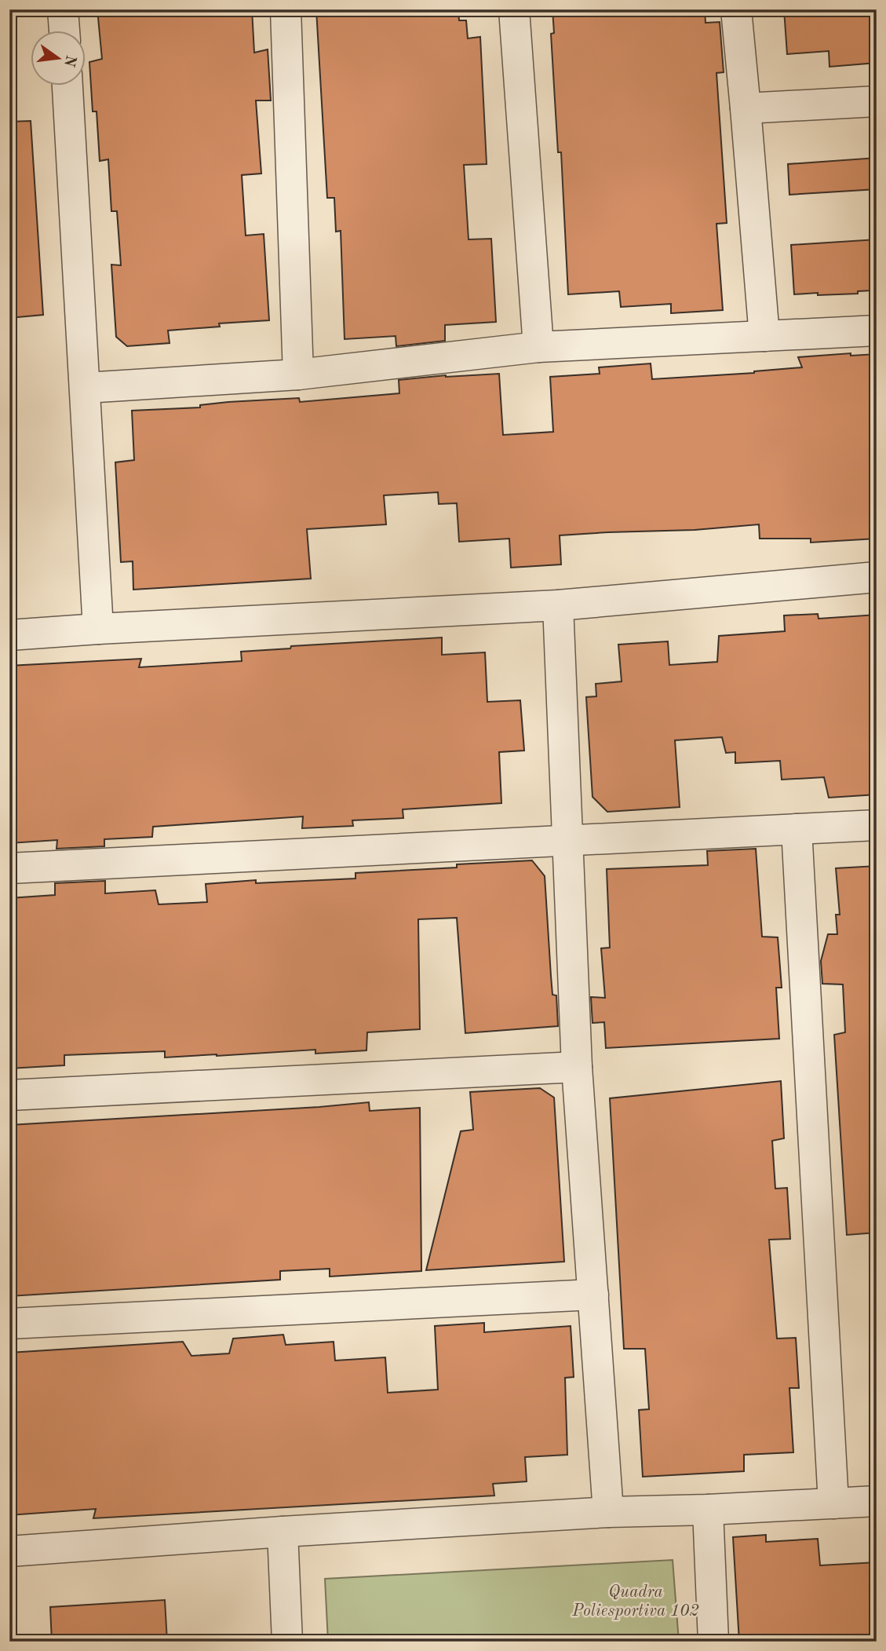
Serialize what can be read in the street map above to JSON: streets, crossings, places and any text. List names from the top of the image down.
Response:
{
  "parks": ["Quadra Poliesportiva 102"],
  "north": "right"
}
